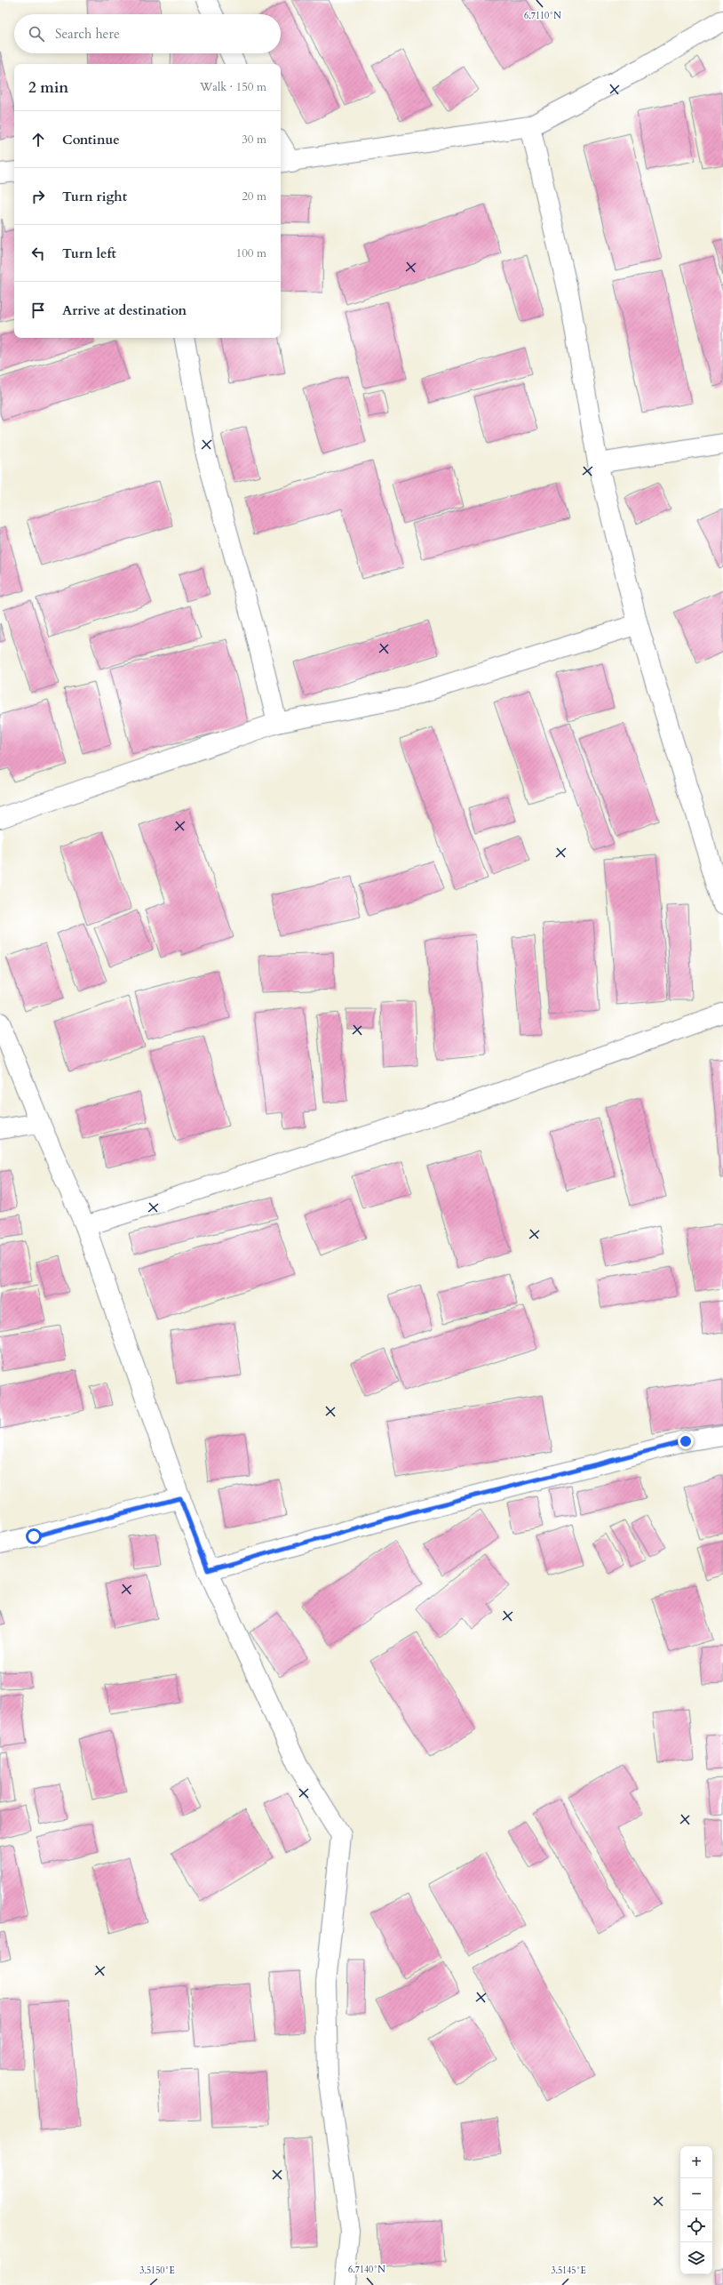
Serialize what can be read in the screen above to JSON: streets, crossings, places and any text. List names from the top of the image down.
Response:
{
  "page": {
    "search": "Search here",
    "heading": ["2 min", "Walk · 150 m"],
    "list": [
      ["Continue", "30 m"],
      ["Turn right", "20 m"],
      ["Turn left", "100 m"],
      "Arrive at destination"
    ],
    "map_buttons": ["+", "−"]
  },
  "coordinates": [
    "6.7110°N",
    "6.7140°N",
    "3.5150°E",
    "3.5145°E"
  ]
}
